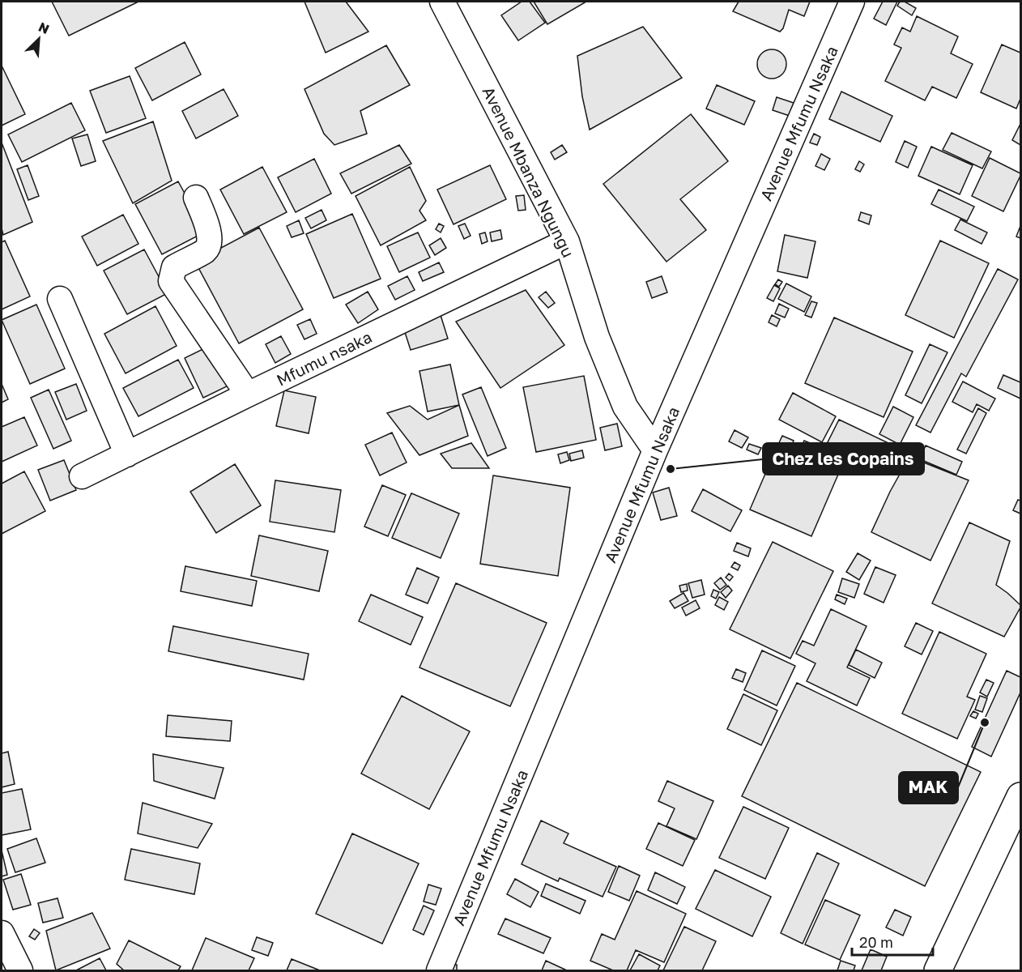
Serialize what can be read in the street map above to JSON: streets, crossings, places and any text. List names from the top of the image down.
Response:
{
  "streets": {
    "street": ["Avenue Mfumu Nsaka", "Avenue Mbanza Ngungu", "Mfumu nsaka"]
  },
  "crossings": [
    ["Avenue Mfumu Nsaka", "Avenue Mbanza Ngungu"],
    ["Avenue Mbanza Ngungu", "Mfumu nsaka"]
  ],
  "places": ["Chez les Copains", "MAK"],
  "scale_bar": "20 m",
  "north": "top right"
}
